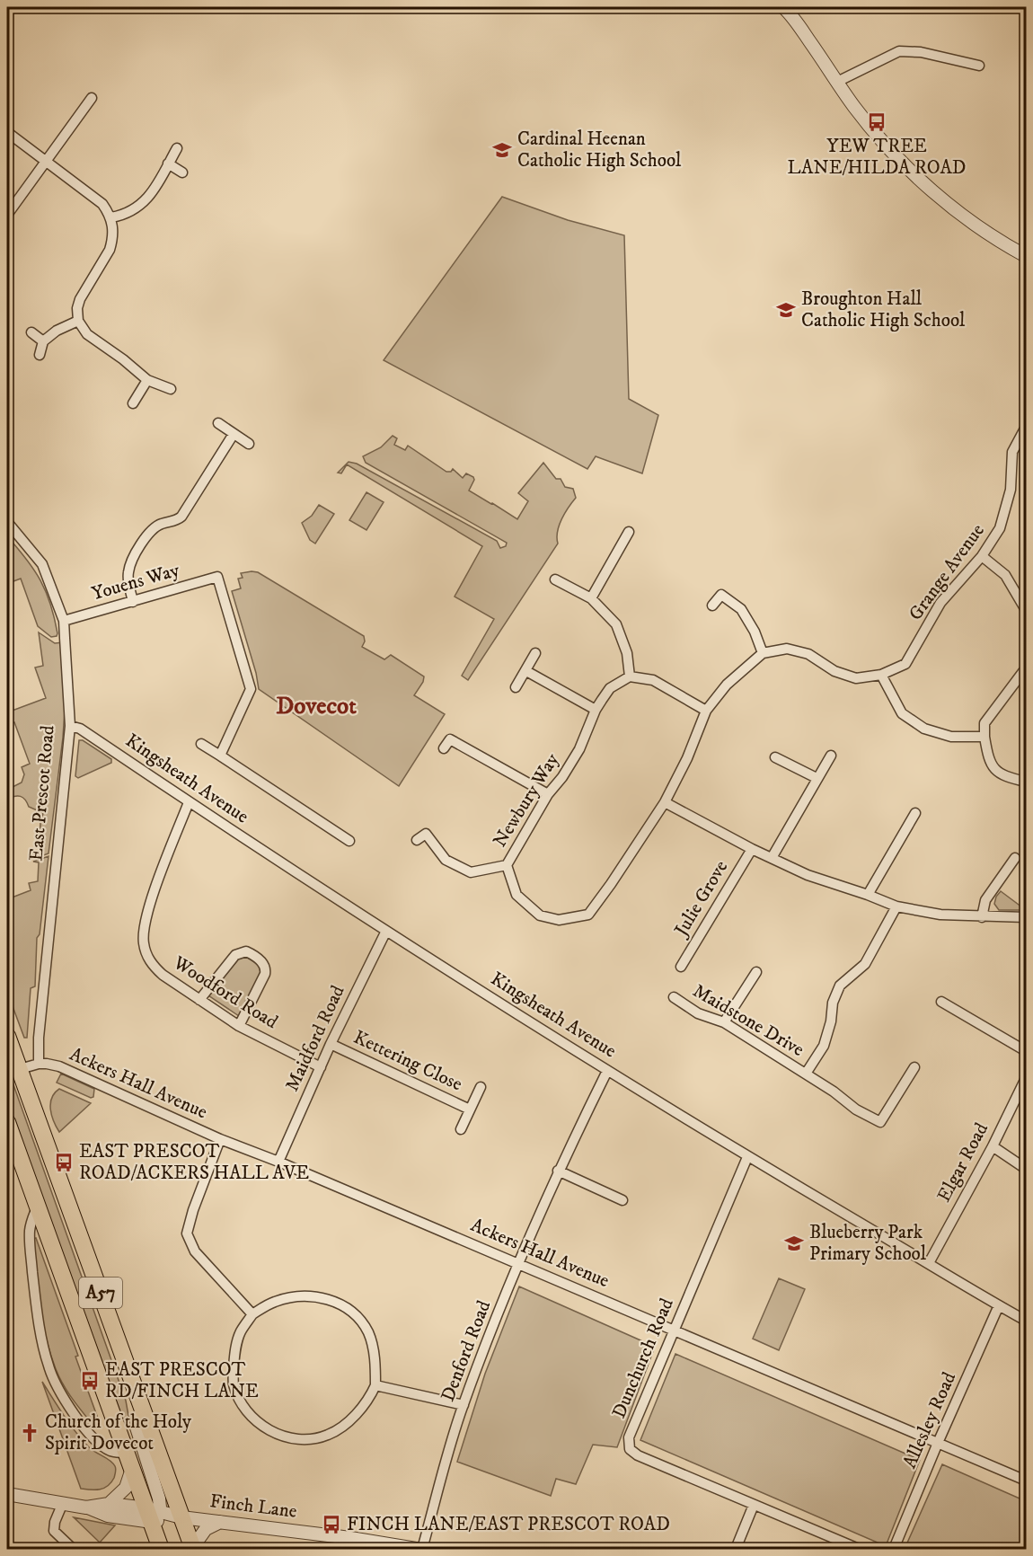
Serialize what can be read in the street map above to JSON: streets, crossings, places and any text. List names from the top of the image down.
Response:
{
  "streets": {
    "highway": ["A57"],
    "street": [
      "Grange Avenue",
      "Youens Way",
      "Kingsheath Avenue",
      "East Prescot Road",
      "Newbury Way",
      "Julie Grove",
      "Woodford Road",
      "Maidstone Drive",
      "Maidford Road",
      "Kettering Close",
      "Ackers Hall Avenue",
      "Elgar Road",
      "Denford Road",
      "Dunchurch Road",
      "Allesley Road",
      "Finch Lane"
    ]
  },
  "crossings": [
    ["Youens Way", "East Prescot Road"],
    ["Kingsheath Avenue", "East Prescot Road"],
    ["Kingsheath Avenue", "Woodford Road"],
    ["Kingsheath Avenue", "Maidford Road"],
    ["Kingsheath Avenue", "Elgar Road"],
    ["Kingsheath Avenue", "Denford Road"],
    ["Kingsheath Avenue", "Dunchurch Road"],
    ["Kingsheath Avenue", "Allesley Road"],
    ["East Prescot Road", "Ackers Hall Avenue"],
    ["Woodford Road", "Maidford Road"],
    ["Maidford Road", "Kettering Close"],
    ["Maidford Road", "Ackers Hall Avenue"],
    ["Ackers Hall Avenue", "Denford Road"],
    ["Ackers Hall Avenue", "Dunchurch Road"],
    ["Ackers Hall Avenue", "Allesley Road"],
    ["A57", "Finch Lane"]
  ],
  "districts": ["Dovecot"],
  "places": {
    "bus stop": [
      "YEW TREE LANE/HILDA ROAD",
      "EAST PRESCOT ROAD/ACKERS HALL AVE",
      "EAST PRESCOT RD/FINCH LANE",
      "FINCH LANE/EAST PRESCOT ROAD"
    ],
    "school or university": ["Cardinal Heenan Catholic High School", "Broughton Hall Catholic High School", "Blueberry Park Primary School"],
    "church": ["Church of the Holy Spirit Dovecot"]
  }
}
